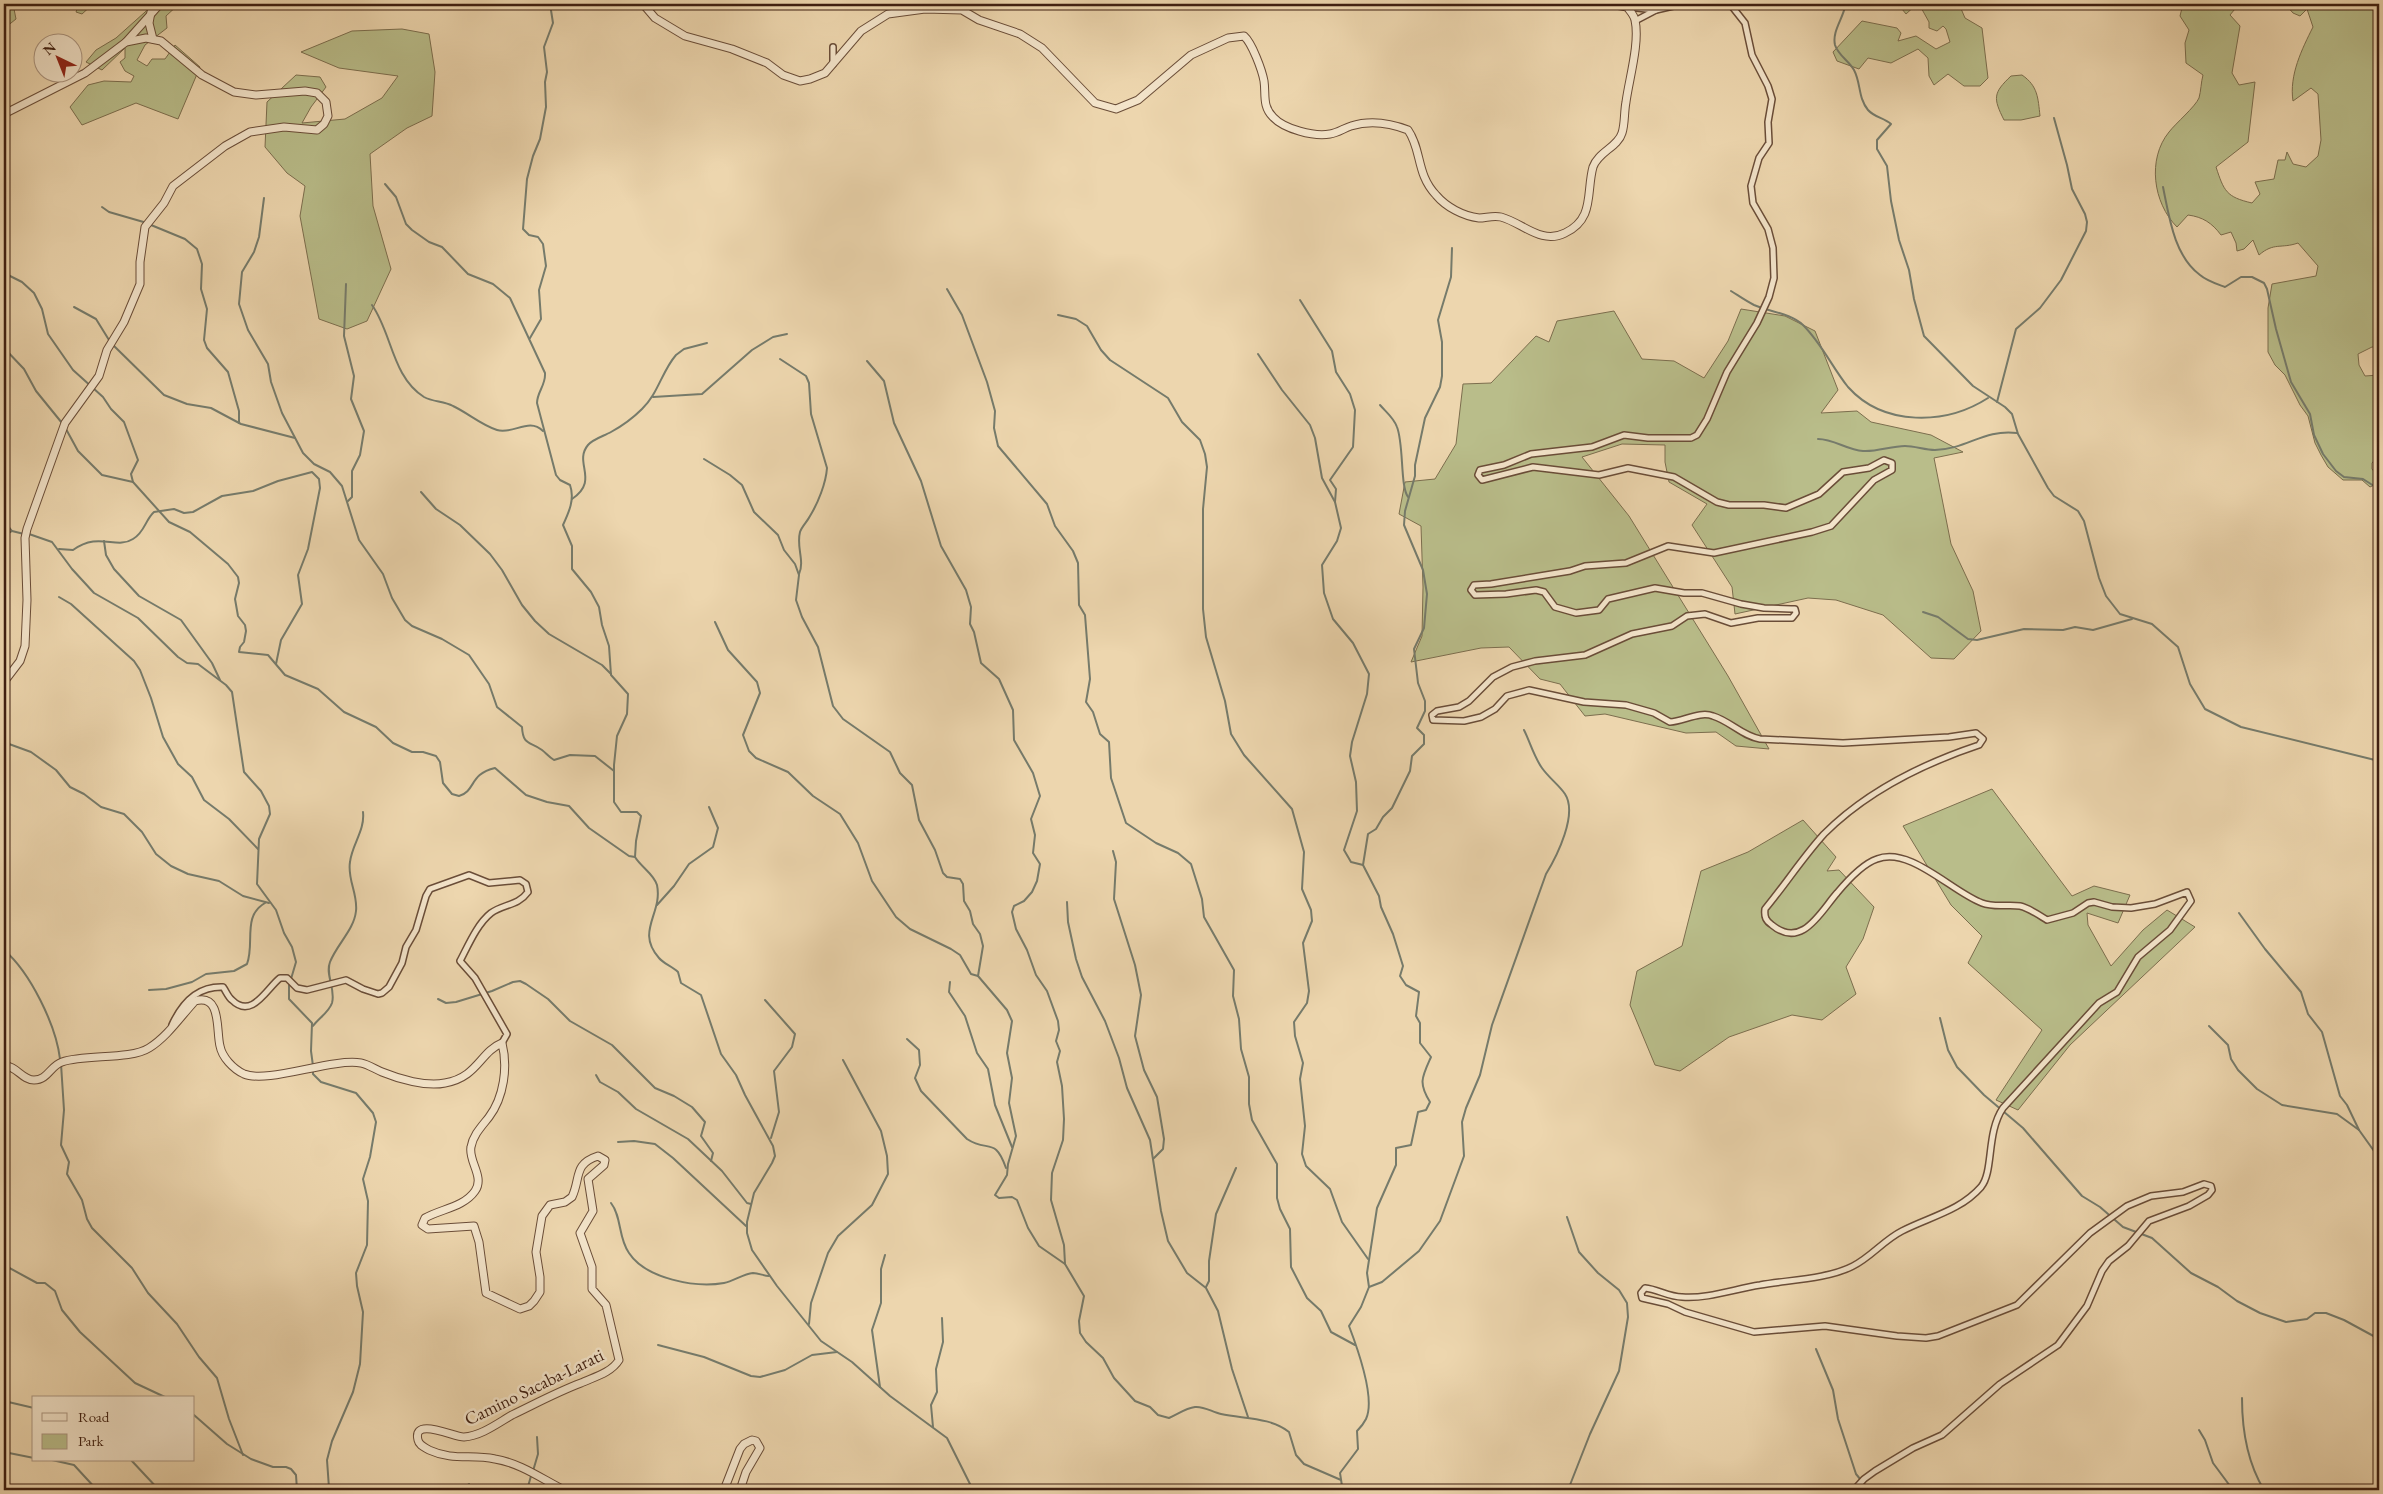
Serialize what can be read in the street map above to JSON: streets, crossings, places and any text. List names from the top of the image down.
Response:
{
  "streets": {
    "street": ["Camino Sacaba-Larati"]
  },
  "legend": ["Road", "Park"],
  "north": "top left"
}
